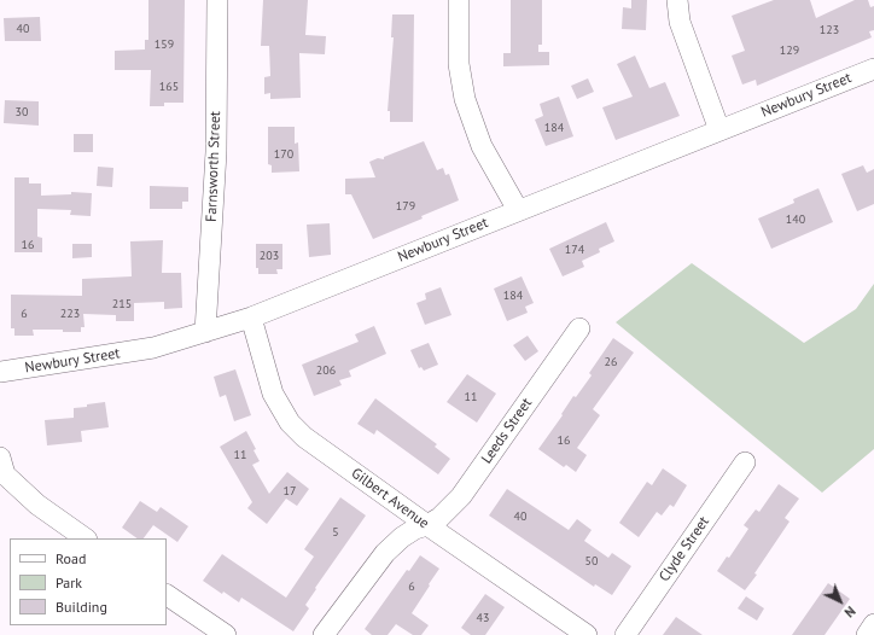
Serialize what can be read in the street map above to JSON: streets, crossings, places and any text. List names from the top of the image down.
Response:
{
  "streets": {
    "street": [
      "Newbury Street",
      "Farnsworth Street",
      "Leeds Street",
      "Gilbert Avenue",
      "Clyde Street"
    ]
  },
  "crossings": [
    ["Newbury Street", "Farnsworth Street"],
    ["Newbury Street", "Gilbert Avenue"],
    ["Leeds Street", "Gilbert Avenue"]
  ],
  "house_numbers": [
    "40",
    "123",
    "159",
    "129",
    "165",
    "30",
    "184",
    "170",
    "179",
    "140",
    "16",
    "174",
    "203",
    "184",
    "215",
    "6",
    "223",
    "26",
    "206",
    "11",
    "16",
    "11",
    "17",
    "40",
    "5",
    "50",
    "6",
    "43"
  ],
  "legend": ["Road", "Park", "Building"],
  "north": "bottom right"
}
